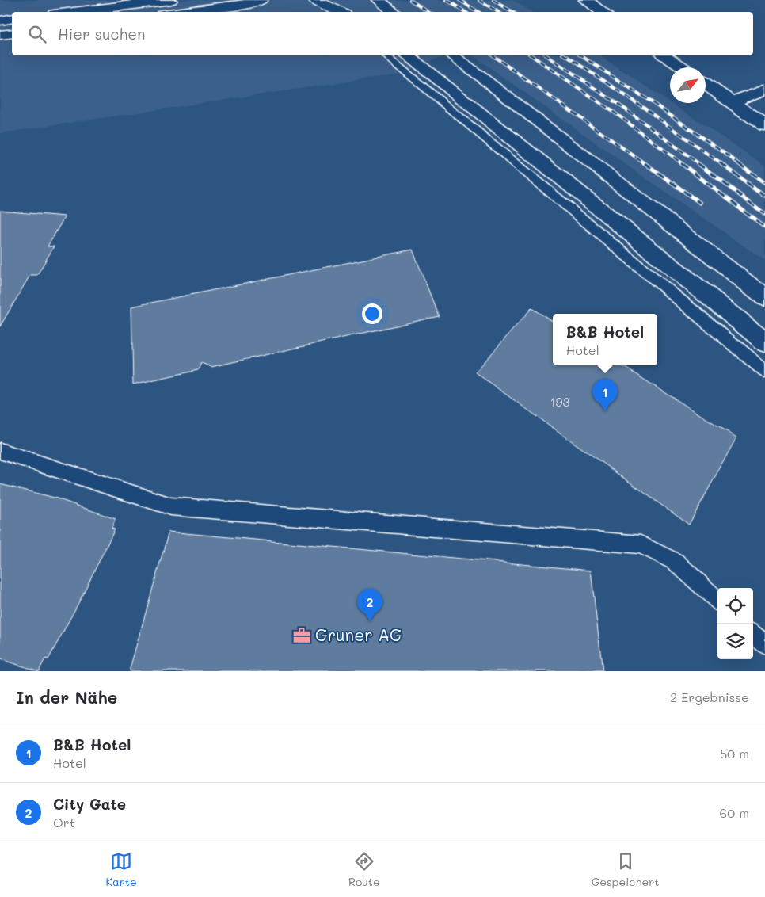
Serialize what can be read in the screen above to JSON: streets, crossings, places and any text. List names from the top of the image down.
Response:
{
  "places": {
    "office": ["Gruner AG"]
  },
  "house_numbers": ["193"],
  "north": "top right",
  "page": {
    "search": "Hier suchen",
    "popup": ["B&B Hotel", "Hotel"],
    "pins": ["1", "2"],
    "heading": ["In der Nähe", "2 Ergebnisse"],
    "list": [
      {
        "mark": "1",
        "name": "B&B Hotel",
        "note": "Hotel",
        "value": "50 m"
      },
      {
        "mark": "2",
        "name": "City Gate",
        "note": "Ort",
        "value": "60 m"
      }
    ],
    "nav": ["Karte", "Route", "Gespeichert"]
  }
}
